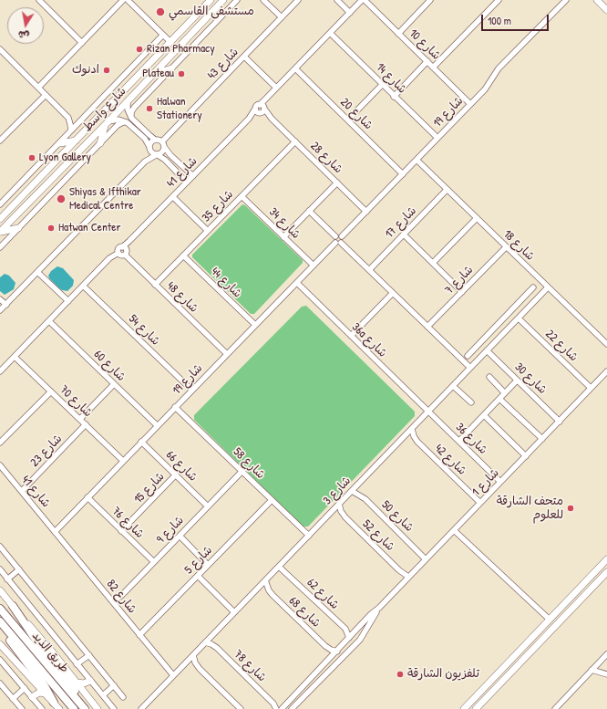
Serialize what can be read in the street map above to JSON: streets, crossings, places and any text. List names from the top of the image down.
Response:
{
  "streets": {
    "highway": ["طريق الذيد"],
    "main road": ["شارع واسط"],
    "street": [
      "شارع 10",
      "شارع 43",
      "شارع 14",
      "شارع 19",
      "شارع 20",
      "شارع 28",
      "شارع 41",
      "شارع 35",
      "شارع 17",
      "شارع 34",
      "شارع 18",
      "شارع 7",
      "شارع 44",
      "شارع 48",
      "شارع 54",
      "36a شارع",
      "شارع 22",
      "شارع 60",
      "شارع 30",
      "شارع 70",
      "شارع 36",
      "شارع 23",
      "شارع 42",
      "شارع 58",
      "شارع 66",
      "شارع 1",
      "شارع 15",
      "شارع 3",
      "شارع 50",
      "شارع 76",
      "شارع 9",
      "شارع 52",
      "شارع 5",
      "شارع 62",
      "شارع 82",
      "شارع 68",
      "شارع 78"
    ]
  },
  "crossings": [
    ["شارع 10", "شارع 19"],
    ["شارع 14", "شارع 19"],
    ["شارع 19", "شارع 20"],
    ["شارع 19", "شارع 28"],
    ["شارع 19", "شارع 41"],
    ["شارع 19", "شارع 34"],
    ["شارع 19", "شارع 18"],
    ["شارع 19", "شارع 44"],
    ["شارع 19", "شارع 48"],
    ["شارع 19", "شارع 54"],
    ["شارع 19", "36a شارع"],
    ["شارع 19", "شارع 60"],
    ["شارع 19", "شارع 70"],
    ["شارع 19", "شارع 58"],
    ["شارع 19", "شارع 66"],
    ["شارع 19", "شارع 76"],
    ["شارع 19", "شارع 82"],
    ["شارع 28", "شارع 41"],
    ["شارع 28", "شارع 35"],
    ["شارع 41", "شارع 48"],
    ["شارع 41", "شارع 54"],
    ["شارع 41", "شارع 23"],
    ["شارع 41", "شارع 82"],
    ["شارع 35", "شارع 34"],
    ["شارع 35", "شارع 44"],
    ["شارع 35", "شارع 48"],
    ["شارع 17", "شارع 18"],
    ["شارع 18", "شارع 7"],
    ["شارع 18", "شارع 3"],
    ["36a شارع", "شارع 36"],
    ["36a شارع", "شارع 3"],
    ["شارع 22", "شارع 1"],
    ["شارع 22", "شارع 3"],
    ["شارع 30", "شارع 1"],
    ["شارع 30", "شارع 3"],
    ["شارع 70", "شارع 23"],
    ["شارع 36", "شارع 1"],
    ["شارع 36", "شارع 3"],
    ["شارع 42", "شارع 1"],
    ["شارع 42", "شارع 3"],
    ["شارع 58", "شارع 3"],
    ["شارع 58", "شارع 9"],
    ["شارع 58", "شارع 5"],
    ["شارع 66", "شارع 15"],
    ["شارع 66", "شارع 9"],
    ["شارع 1", "شارع 50"],
    ["شارع 1", "شارع 52"],
    ["شارع 15", "شارع 76"],
    ["شارع 3", "شارع 50"],
    ["شارع 3", "شارع 52"],
    ["شارع 3", "شارع 62"],
    ["شارع 3", "شارع 82"],
    ["شارع 3", "شارع 68"],
    ["شارع 3", "شارع 78"],
    ["شارع 76", "شارع 9"],
    ["شارع 9", "شارع 82"],
    ["شارع 5", "شارع 82"]
  ],
  "places": [
    "مستشفى القاسمي",
    "Rizan Pharmacy",
    "ادنوك",
    "Plateau",
    "Halwan Stationery",
    "Lyon Gallery",
    "Shiyas & Ifthikar Medical Centre",
    "Hatwan Center",
    "متحف الشارقة للعلوم",
    "تلفزيون الشارقة"
  ],
  "scale_bar": "100 m",
  "north": "bottom"
}
